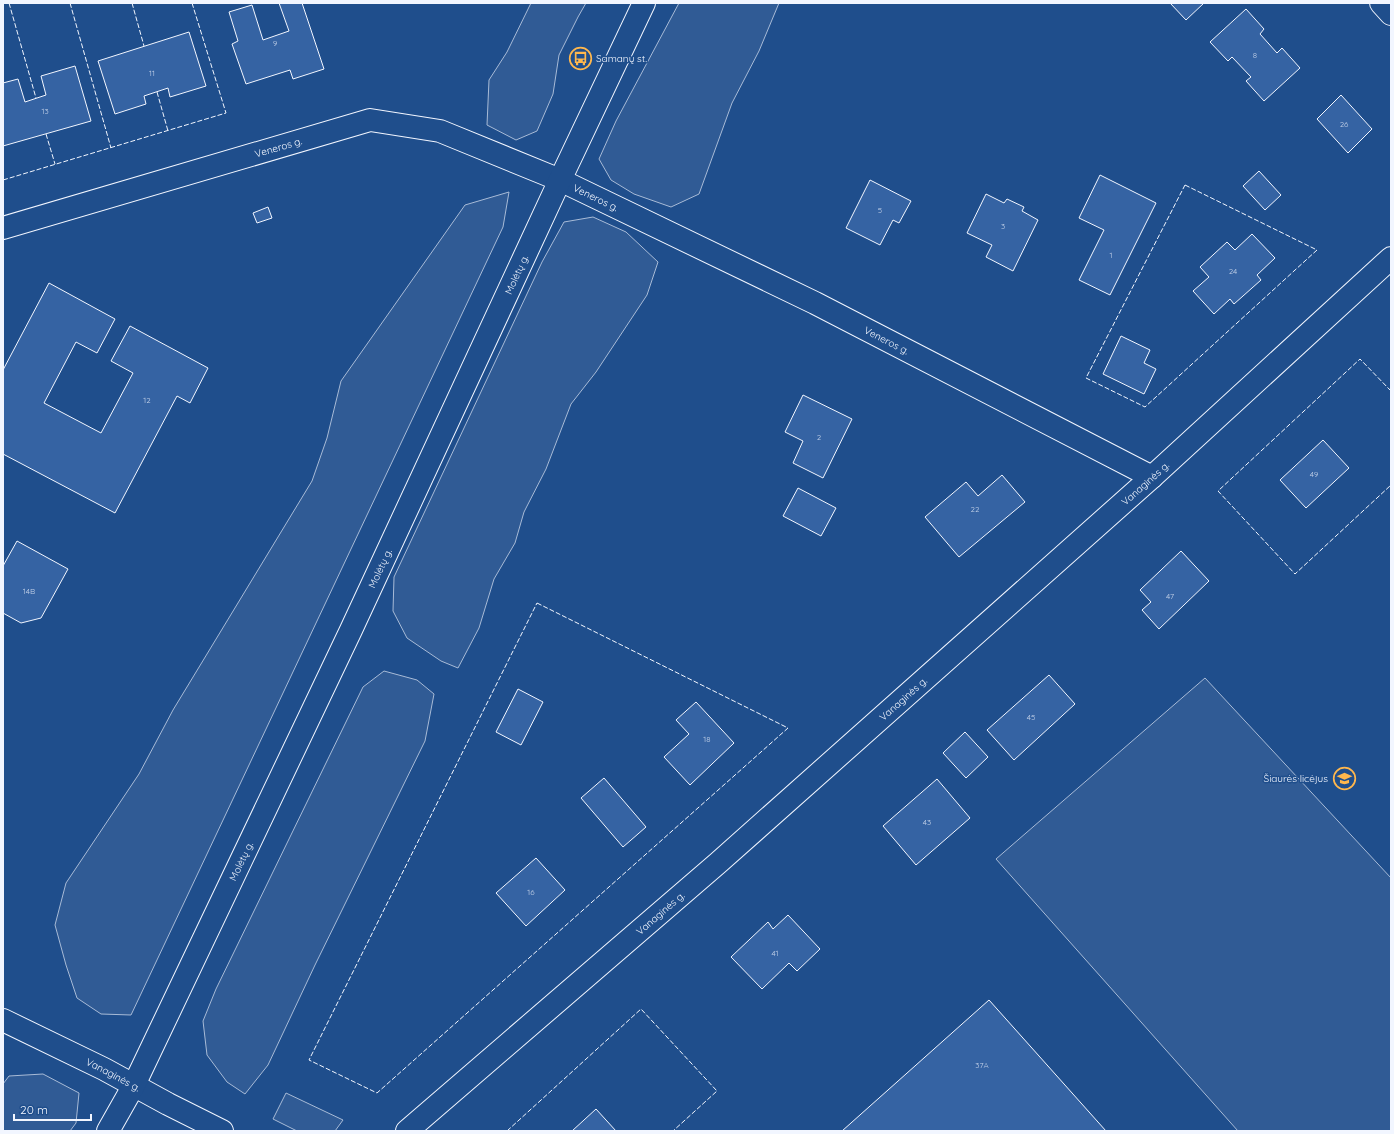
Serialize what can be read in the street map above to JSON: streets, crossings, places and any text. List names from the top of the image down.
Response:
{
  "streets": {
    "street": ["Veneros g.", "Molėtų g.", "Vanaginės g."]
  },
  "crossings": [
    ["Veneros g.", "Molėtų g."],
    ["Veneros g.", "Vanaginės g."],
    ["Molėtų g.", "Vanaginės g."]
  ],
  "places": {
    "bus stop": ["Samanų st."],
    "school or university": ["Šiaurės licėjus"]
  },
  "house_numbers": [
    "9",
    "8",
    "11",
    "13",
    "26",
    "5",
    "3",
    "1",
    "24",
    "12",
    "2",
    "49",
    "22",
    "14B",
    "47",
    "45",
    "18",
    "43",
    "16",
    "41",
    "37A"
  ],
  "scale_bar": "20 m"
}
